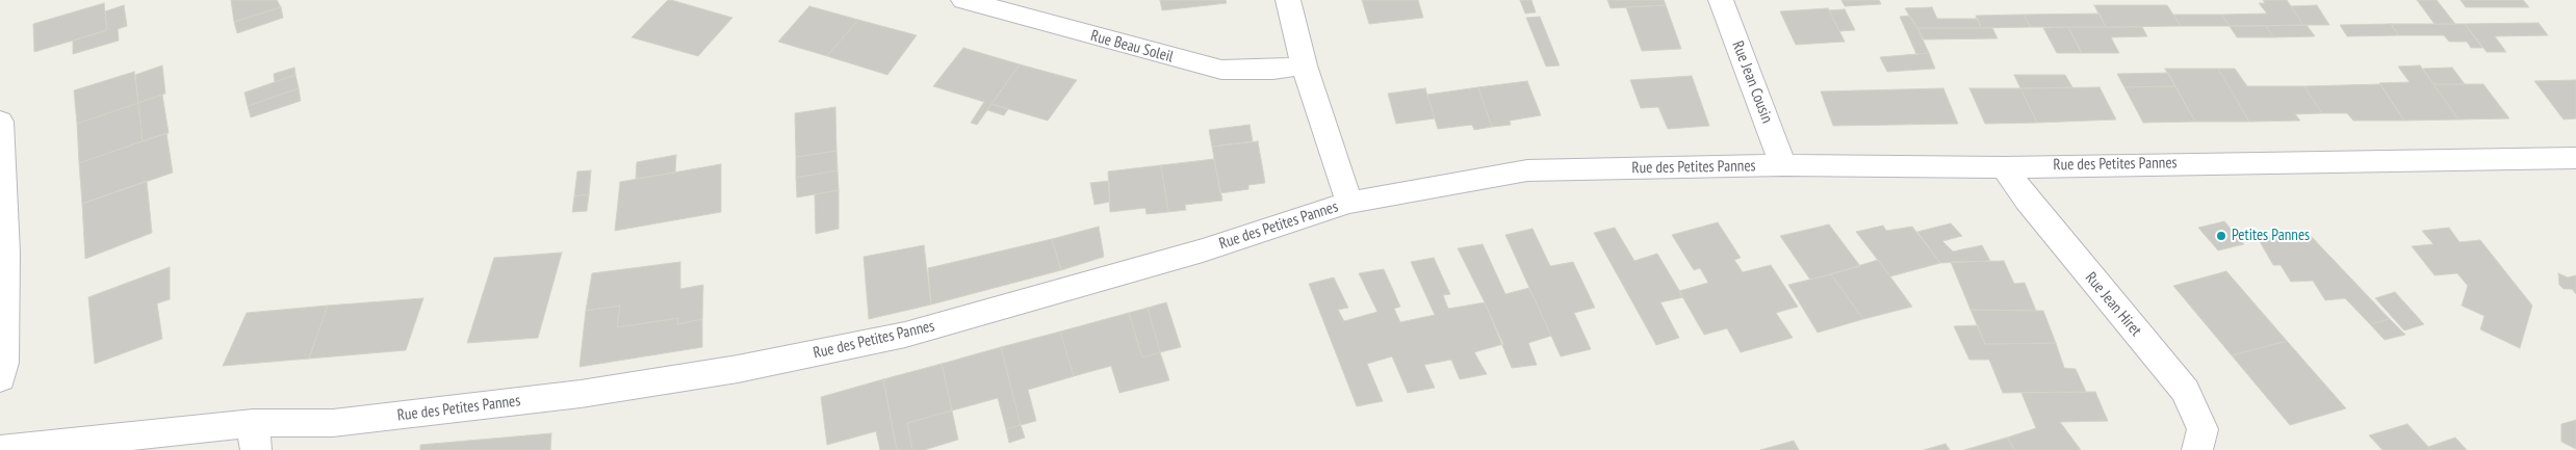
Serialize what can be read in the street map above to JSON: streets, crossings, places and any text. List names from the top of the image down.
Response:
{
  "streets": {
    "street": [
      "Rue Beau Soleil",
      "Rue Jean Cousin",
      "Rue des Petites Pannes",
      "Rue Jean Hiret"
    ]
  },
  "crossings": [
    ["Rue Jean Cousin", "Rue des Petites Pannes"],
    ["Rue des Petites Pannes", "Rue Jean Hiret"]
  ],
  "places": ["Petites Pannes"]
}
